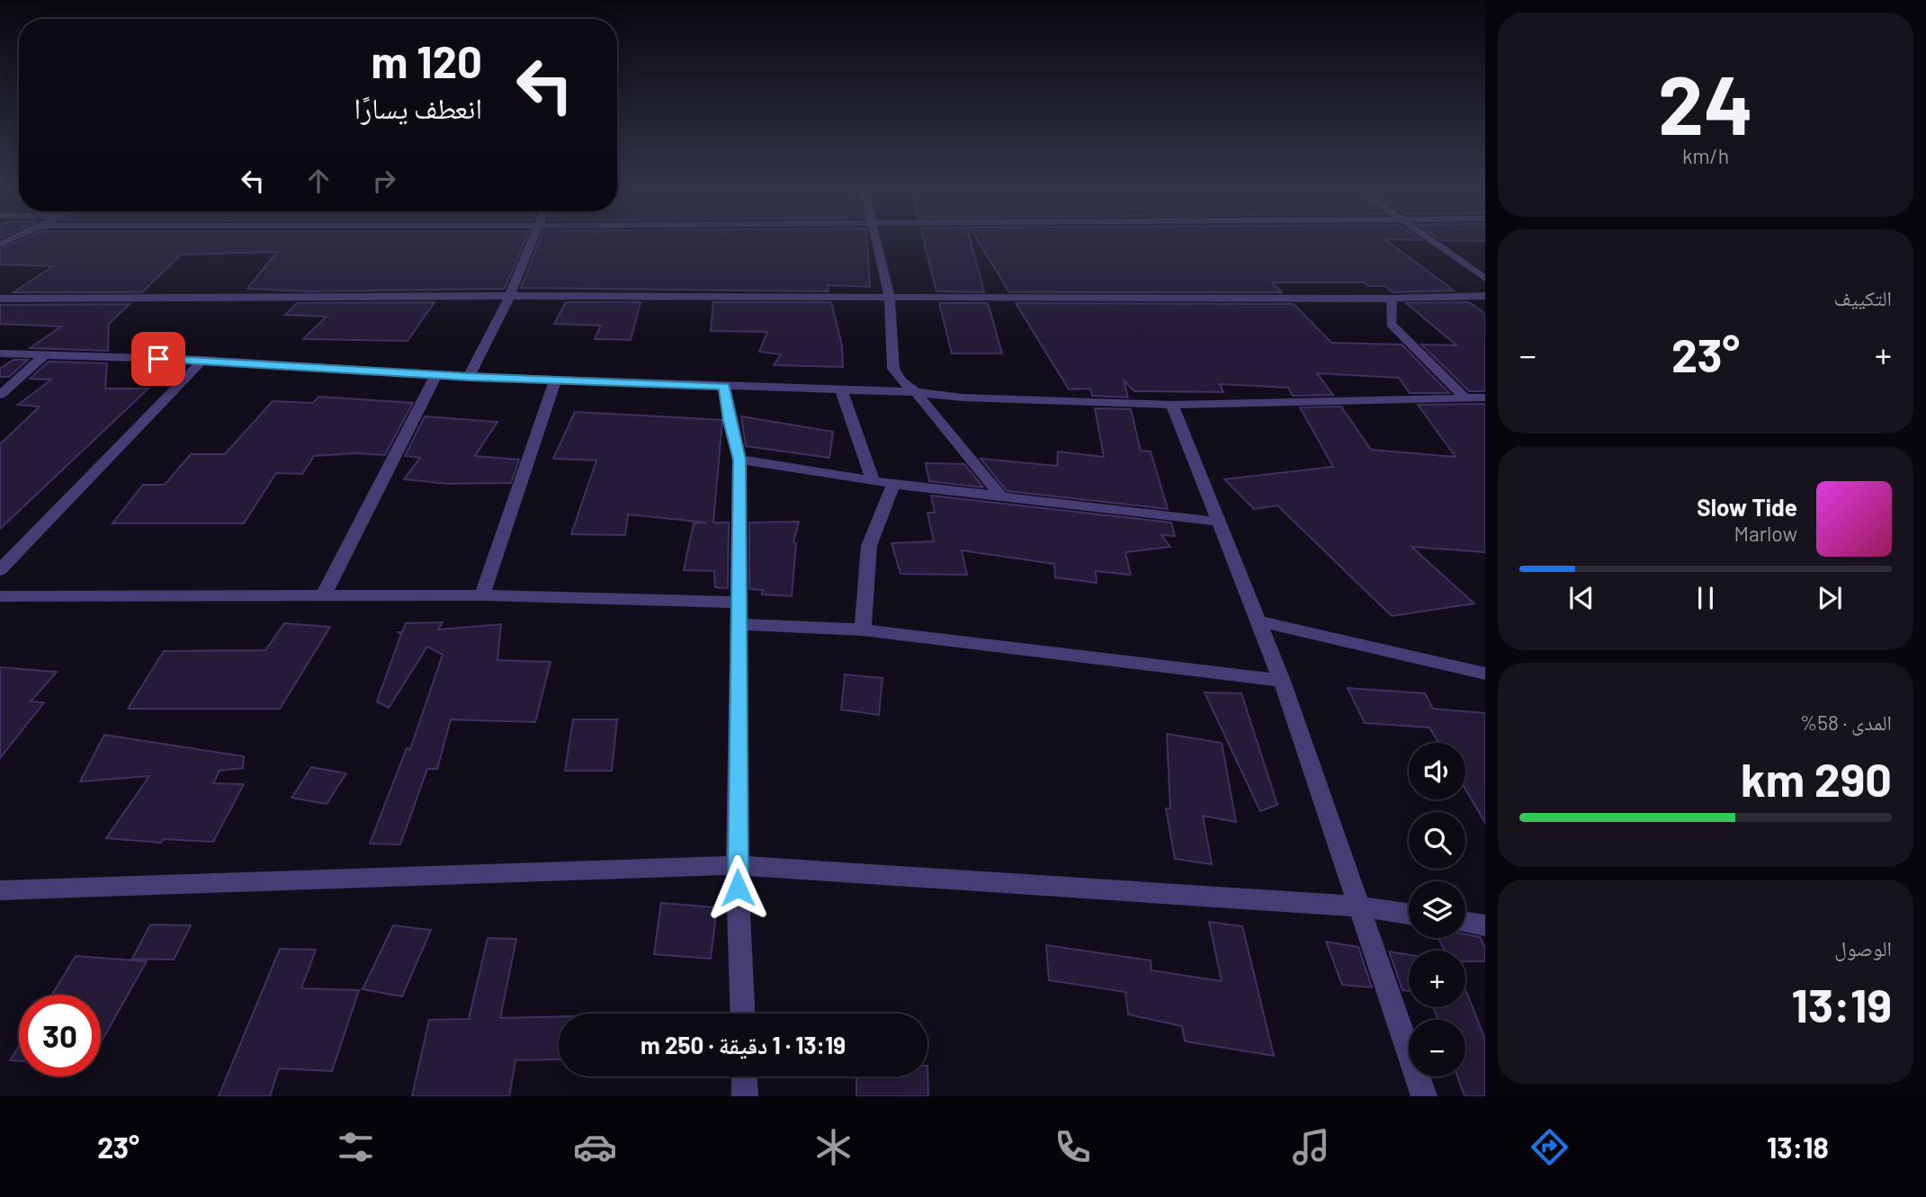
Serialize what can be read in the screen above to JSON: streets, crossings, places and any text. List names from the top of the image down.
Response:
{
  "page": {
    "tile": [
      ["24", "km/h"],
      "التكييف",
      ["المدى · 58%", "290 km"],
      ["الوصول", "13:19"]
    ],
    "turn": ["120 m", "انعطف يسارًا"],
    "heat": ["−", "23°", "+"],
    "song": ["Slow Tide", "Marlow"],
    "map_buttons": ["+", "−"],
    "limit": "30",
    "trip": "13:19 · 1 دقيقة · 250 m",
    "tabs": ["13:18", "23°"]
  }
}
